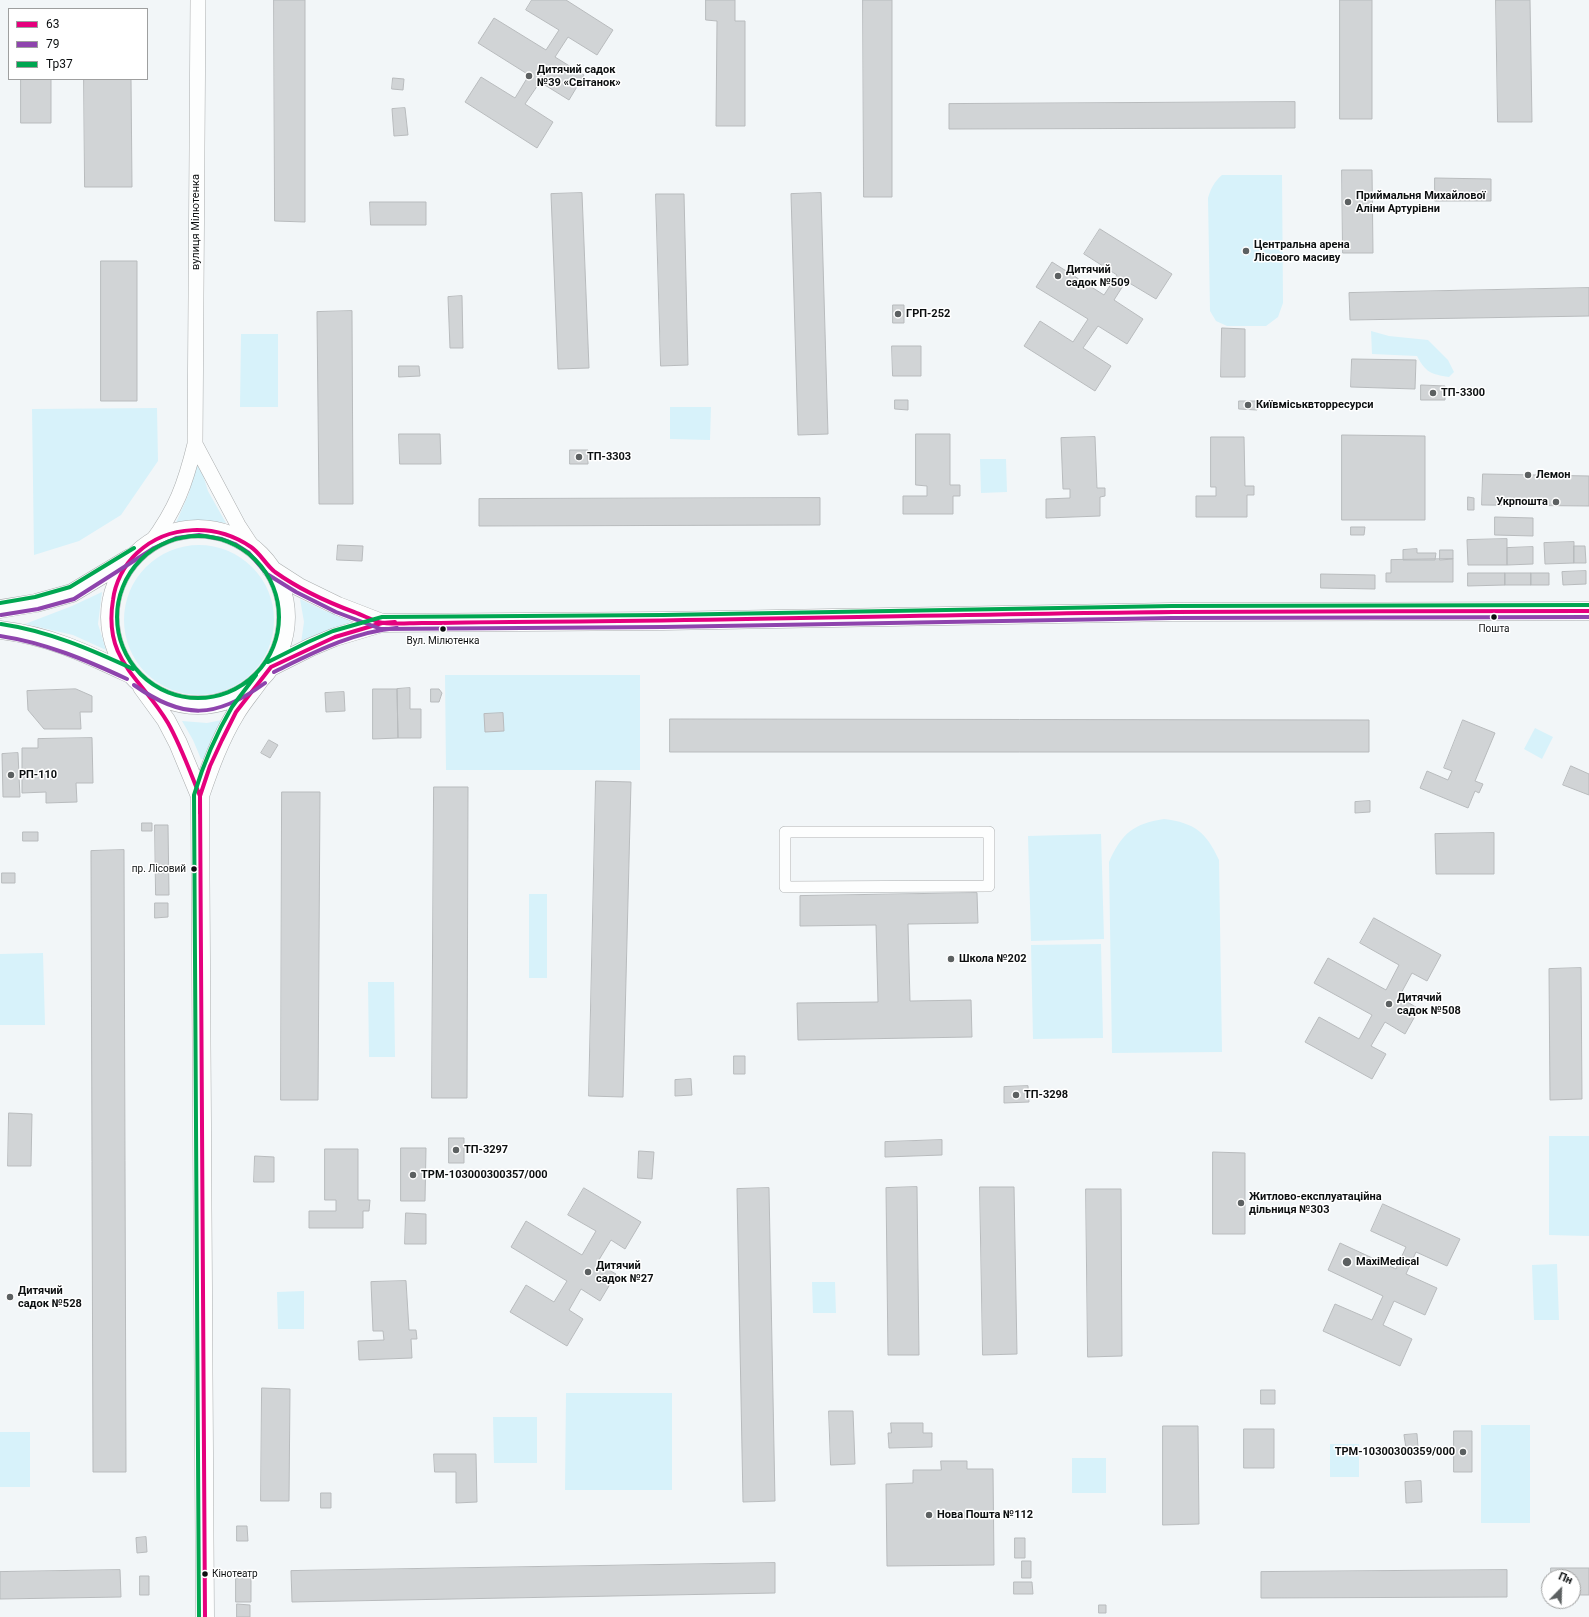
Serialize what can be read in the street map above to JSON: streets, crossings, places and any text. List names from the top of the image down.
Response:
{
  "streets": {
    "street": ["вулиця Мілютенка"]
  },
  "places": [
    "Дитячий садок №39 «Світанок»",
    "Приймальня Михайлової Аліни Артурівни",
    "Центральна арена Лісового масиву",
    "Дитячий садок №509",
    "ГРП-252",
    "ТП-3300",
    "Київміськвторресурси",
    "ТП-3303",
    "Лемон",
    "Укрпошта",
    "Пошта",
    "Вул. Мілютенка",
    "РП-110",
    "пр. Лісовий",
    "Школа №202",
    "Дитячий садок №508",
    "ТП-3298",
    "ТП-3297",
    "ТРМ-103000300357/000",
    "Житлово-експлуатаційна дільниця №303",
    "MaxiMedical",
    "Дитячий садок №27",
    "Дитячий садок №528",
    "ТРМ-10300300359/000",
    "Нова Пошта №112",
    "Кінотеатр"
  ],
  "lines": ["transit line 63", "transit line 79", "transit line Тр37"],
  "legend": ["63", "79", "Тр37"],
  "north": "top right"
}
